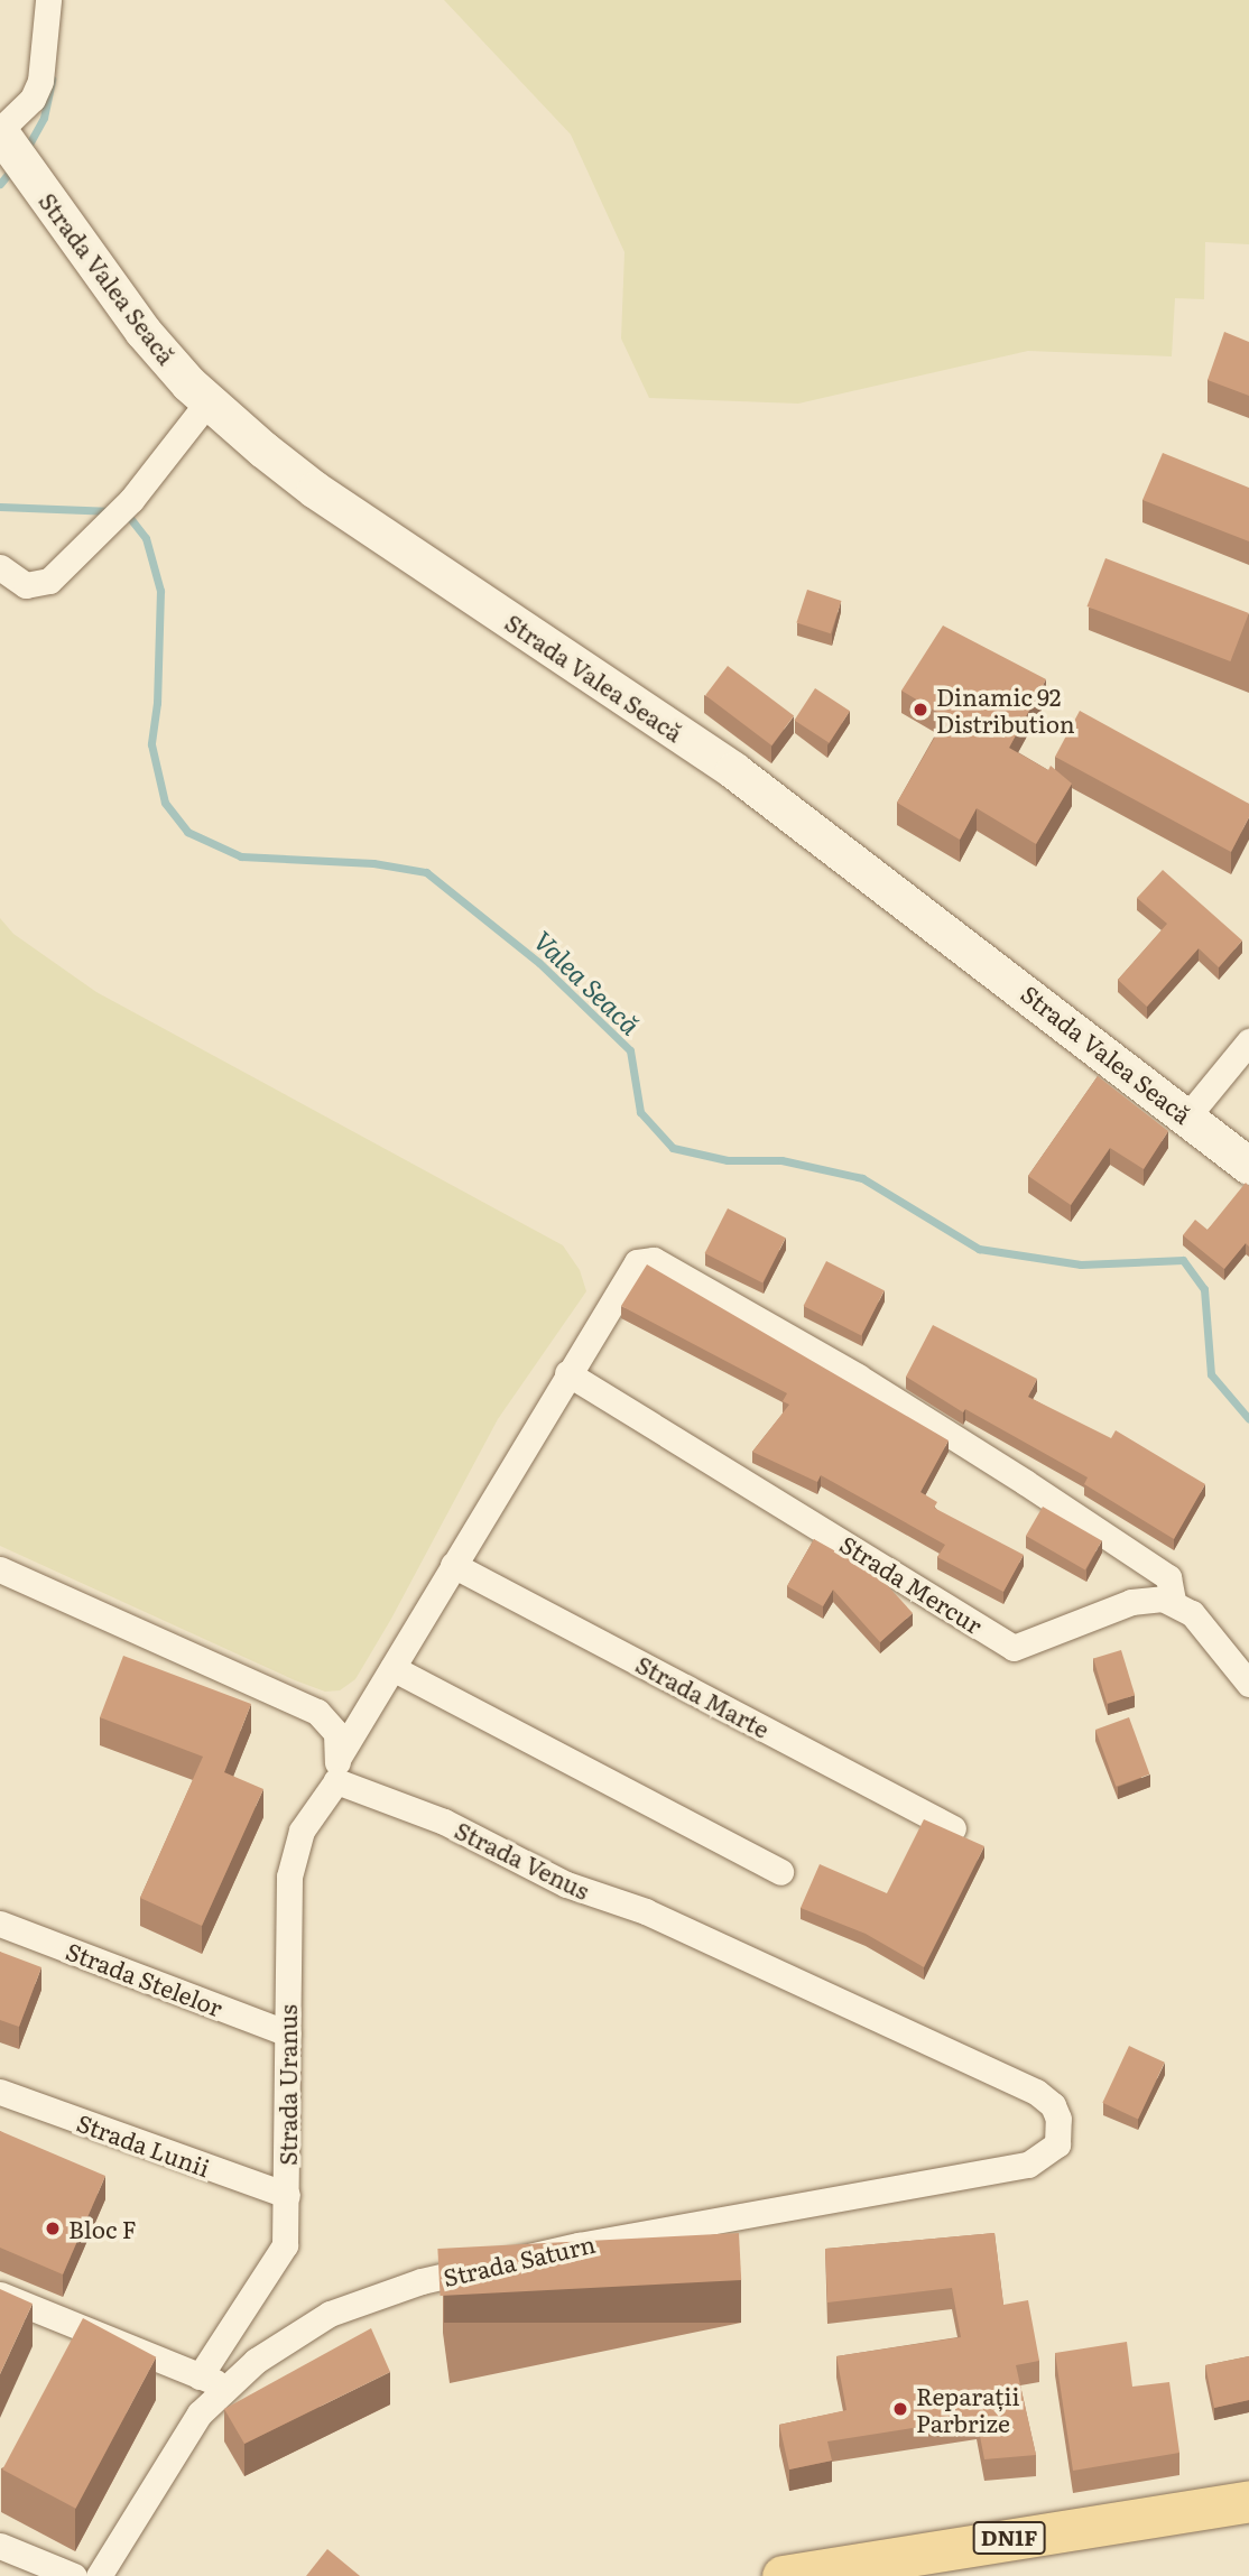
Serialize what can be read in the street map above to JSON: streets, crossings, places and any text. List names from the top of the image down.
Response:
{
  "streets": {
    "main road": ["Strada Valea Seacă", "DN1F"],
    "street": [
      "Strada Mercur",
      "Strada Marte",
      "Strada Venus",
      "Strada Stelelor",
      "Strada Uranus",
      "Strada Lunii",
      "Strada Saturn"
    ]
  },
  "crossings": [
    ["Strada Mercur", "Strada Uranus"],
    ["Strada Marte", "Strada Uranus"],
    ["Strada Venus", "Strada Uranus"],
    ["Strada Venus", "Strada Saturn"],
    ["Strada Stelelor", "Strada Uranus"],
    ["Strada Uranus", "Strada Lunii"]
  ],
  "water": ["Valea Seacă"],
  "places": ["Dinamic 92 Distribution", "Bloc F", "Reparații Parbrize"]
}
